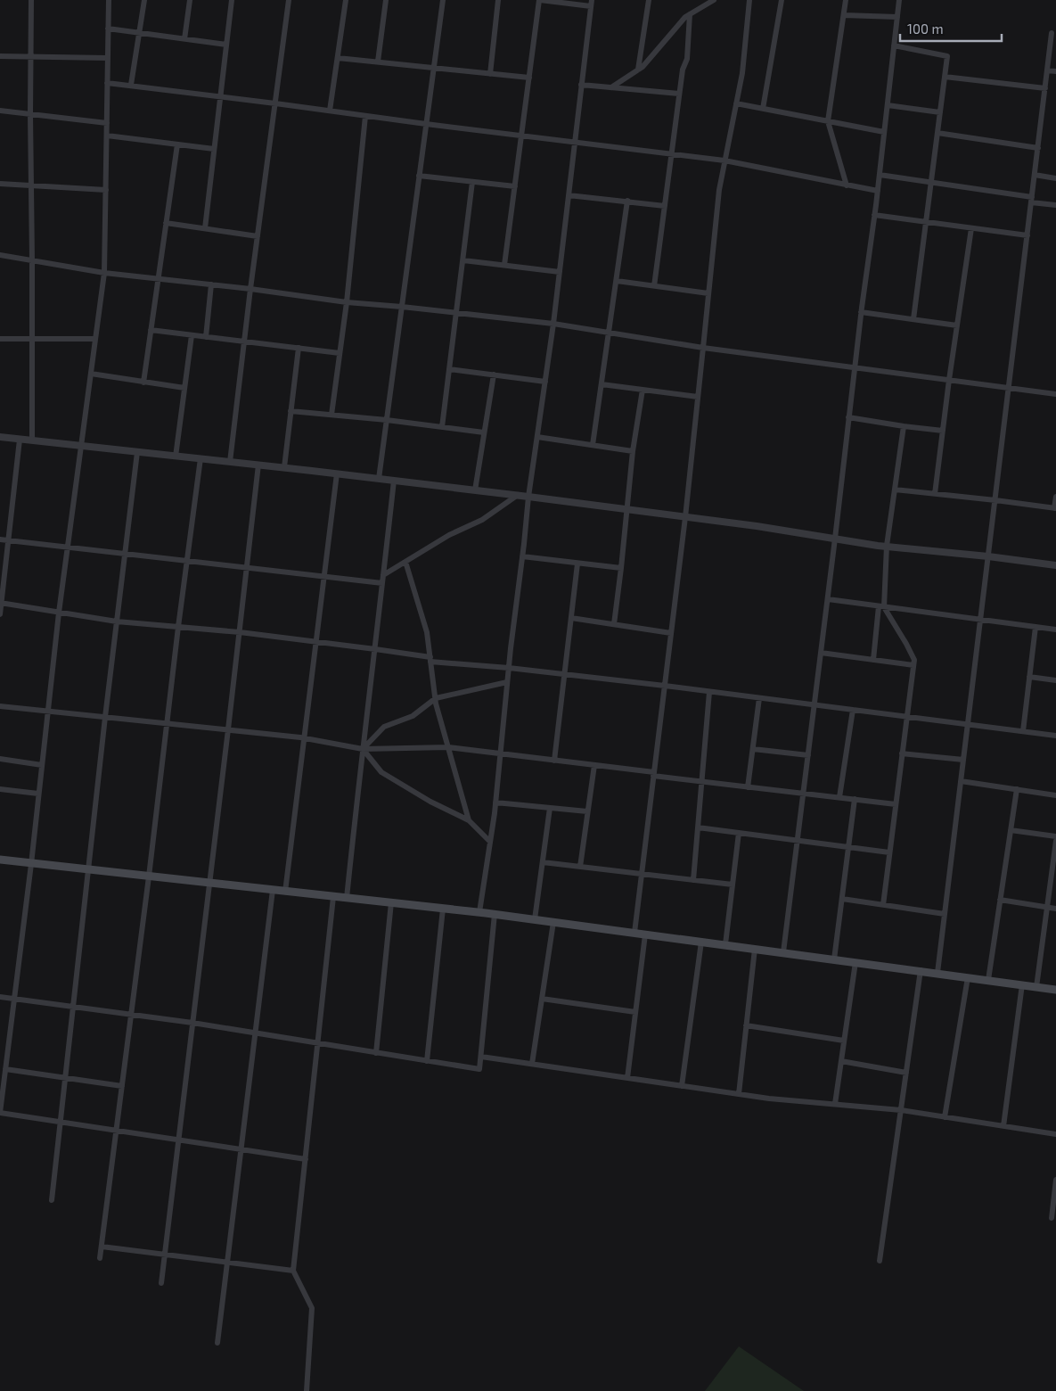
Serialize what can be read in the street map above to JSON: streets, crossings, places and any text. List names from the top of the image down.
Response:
{
  "scale_bar": "100 m"
}
